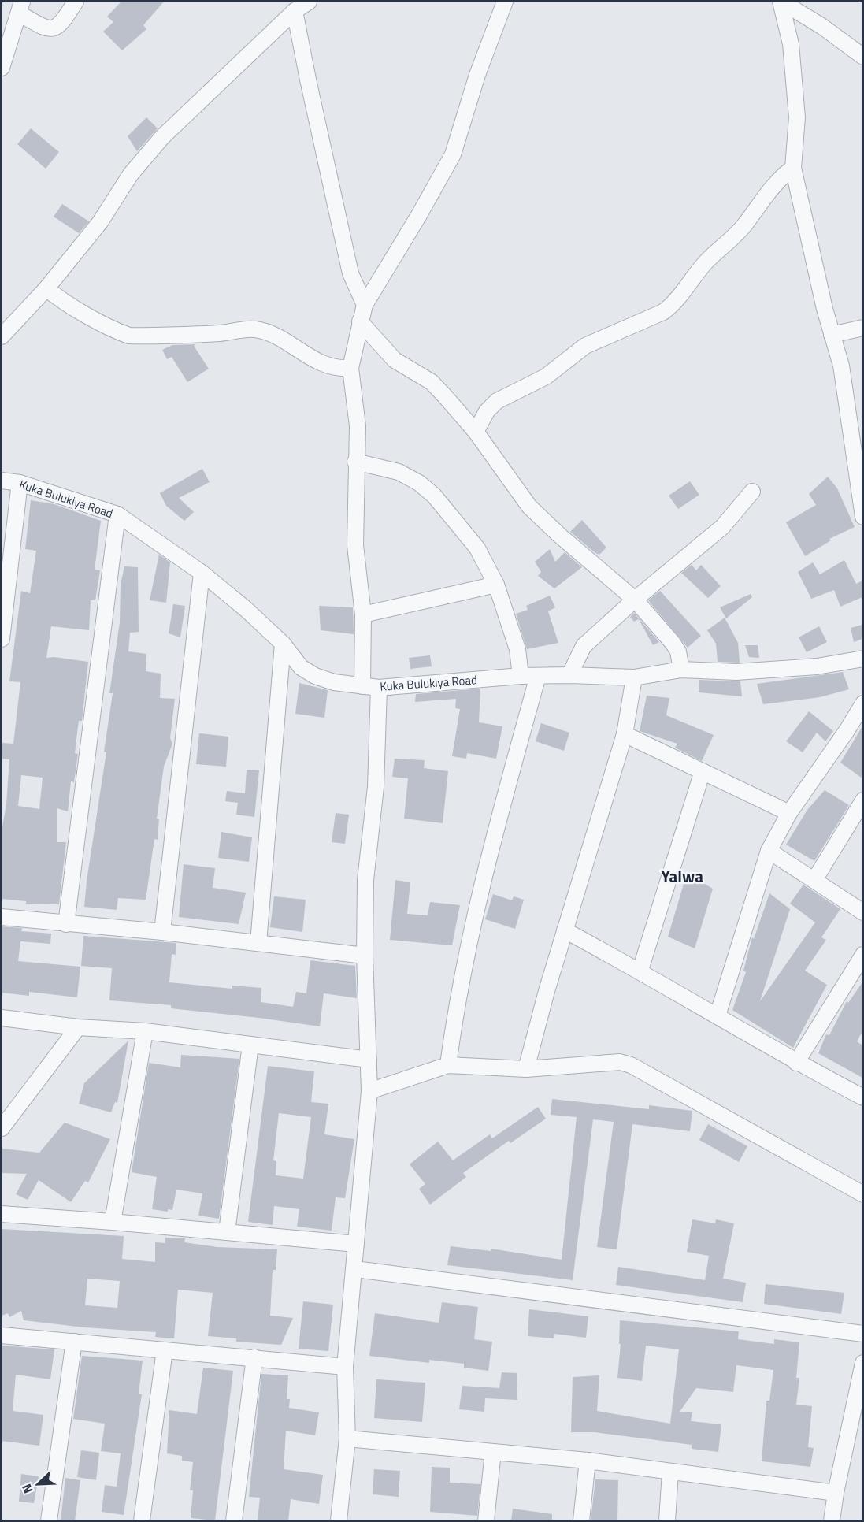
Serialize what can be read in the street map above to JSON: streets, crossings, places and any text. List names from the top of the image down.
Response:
{
  "streets": {
    "street": ["Kuka Bulukiya Road"]
  },
  "districts": ["Yalwa"],
  "north": "bottom left"
}
